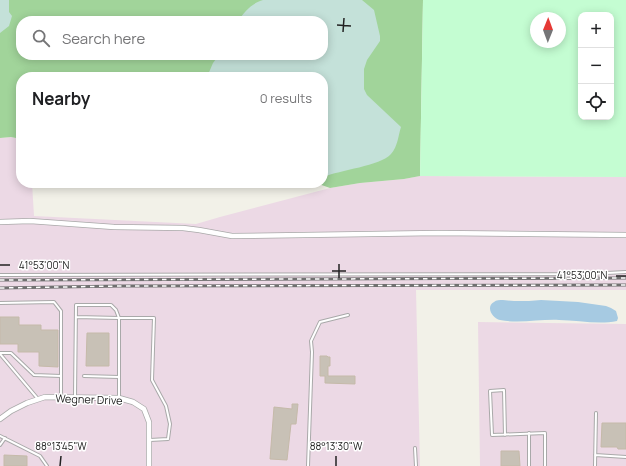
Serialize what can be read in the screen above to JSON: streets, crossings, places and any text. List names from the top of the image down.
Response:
{
  "streets": {
    "street": ["Wegner Drive"]
  },
  "north": "top",
  "page": {
    "map_buttons": ["+", "−"],
    "search": "Search here",
    "heading": ["Nearby", "0 results"]
  },
  "coordinates": ["41°53'00\"N", "88°13'45\"W", "88°13'30\"W"]
}
